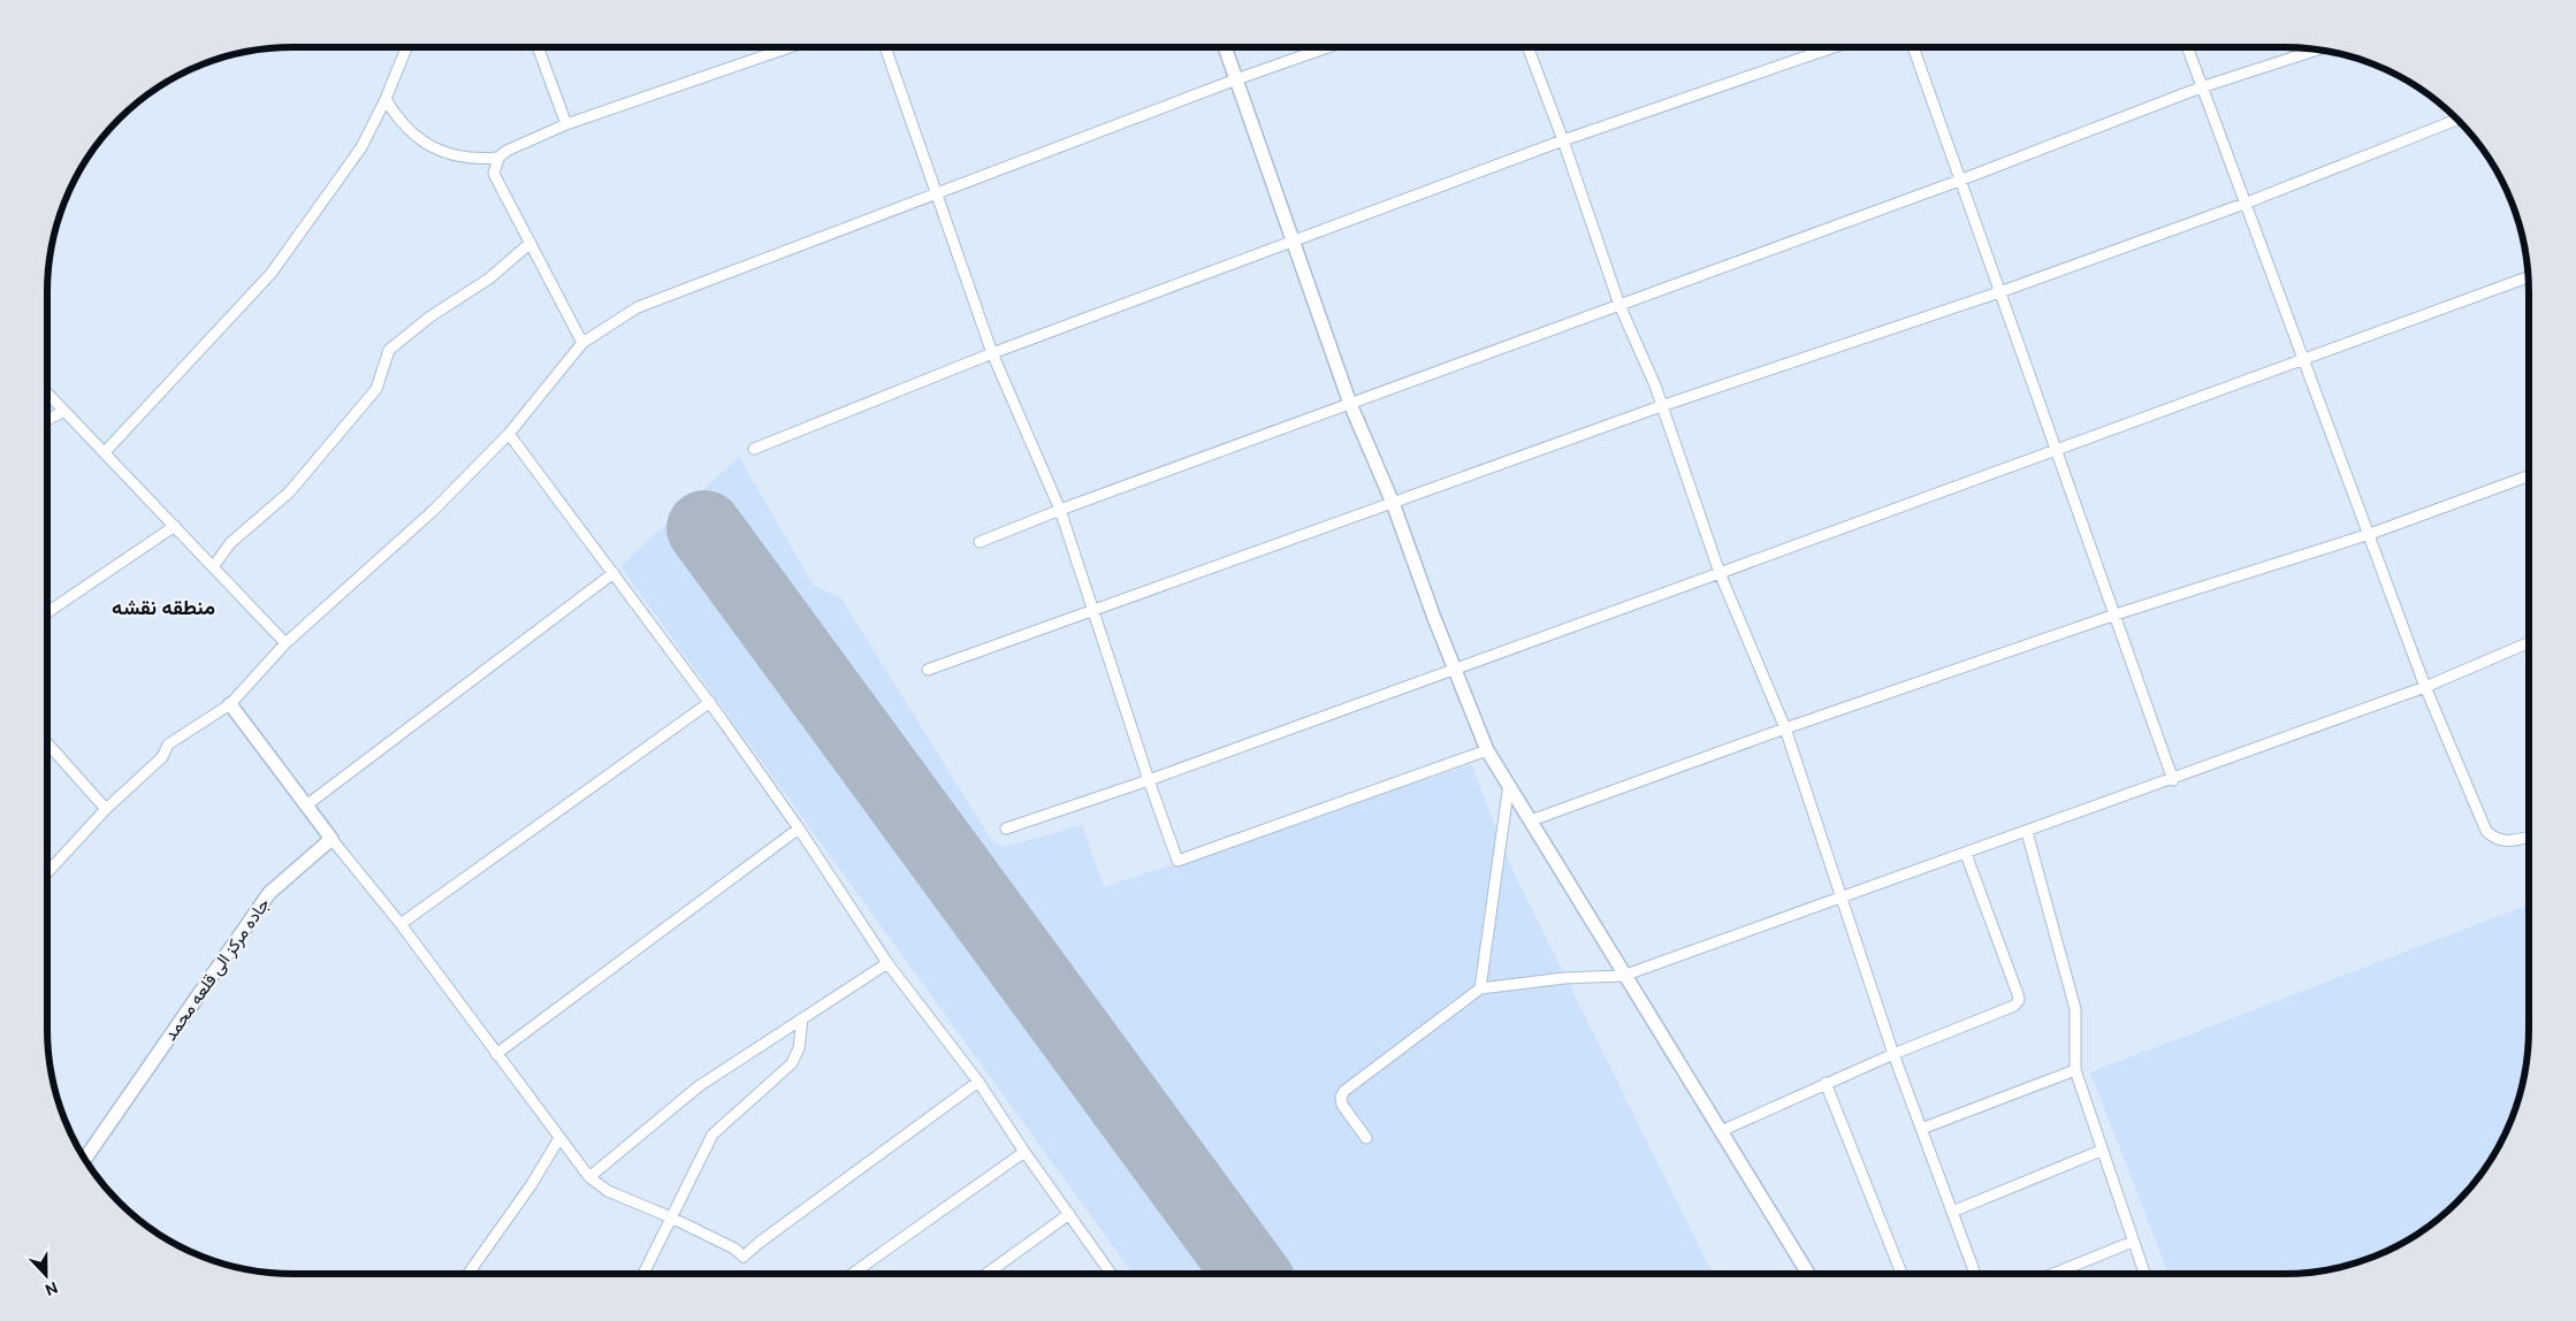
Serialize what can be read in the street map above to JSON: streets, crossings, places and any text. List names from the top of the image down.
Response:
{
  "streets": {
    "street": ["جاده مرکز الی قلعه محمد"]
  },
  "districts": ["منطقه نقشه"],
  "north": "bottom"
}
